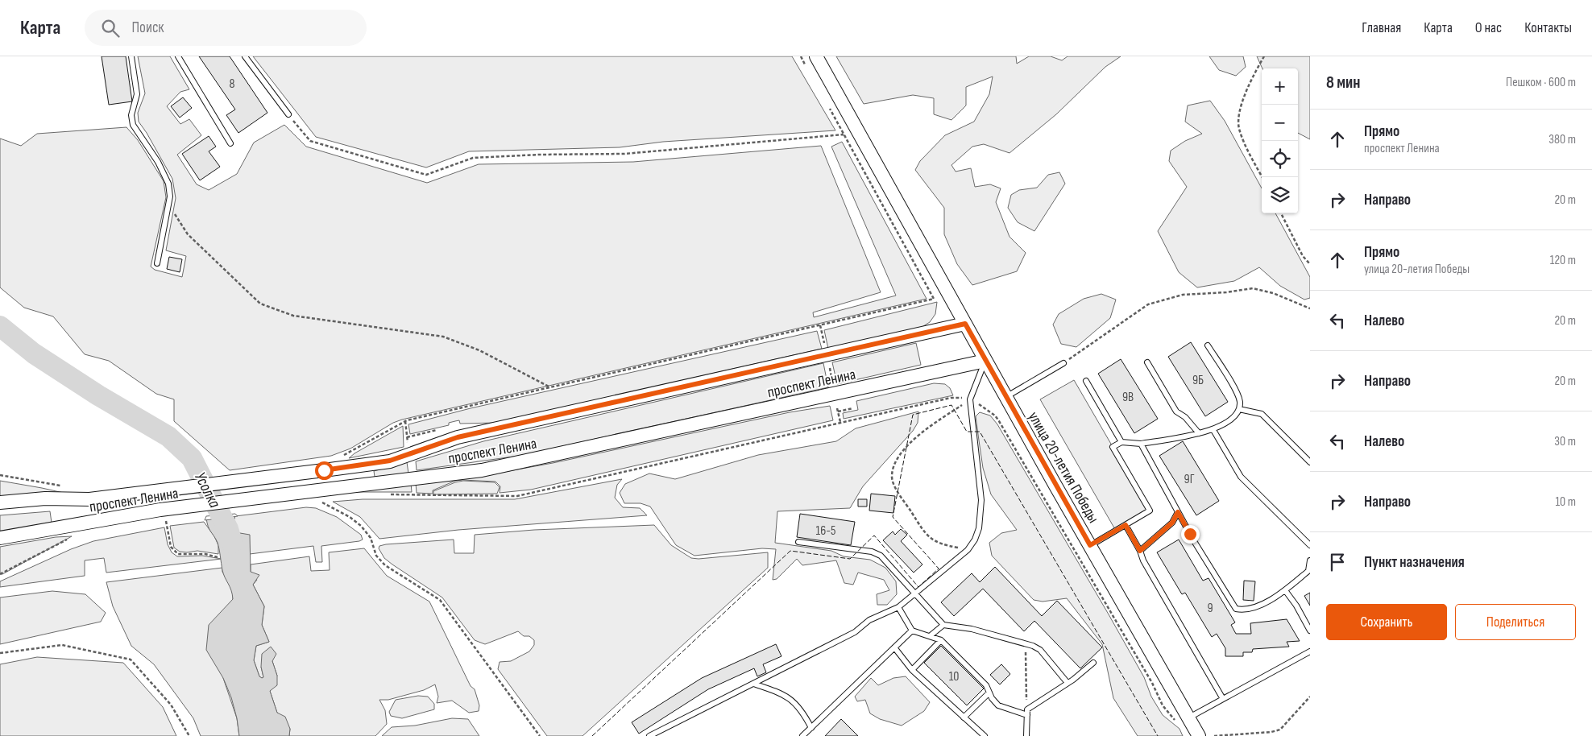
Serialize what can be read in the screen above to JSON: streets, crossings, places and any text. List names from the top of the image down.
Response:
{
  "streets": {
    "street": ["проспект Ленина", "улица 20-летия Победы"]
  },
  "crossings": [
    ["проспект Ленина", "улица 20-летия Победы"]
  ],
  "water": ["Усолка"],
  "house_numbers": [
    "8",
    "9Б",
    "9В",
    "9Г",
    "16-5",
    "9",
    "10"
  ],
  "page": {
    "header": "Карта",
    "search": "Поиск",
    "nav": [
      "Главная",
      "Карта",
      "О нас",
      "Контакты"
    ],
    "heading": ["8 мин", "Пешком · 600 m"],
    "map_buttons": ["+", "−"],
    "list": [
      ["Прямо", "проспект Ленина", "380 m"],
      ["Направо", "20 m"],
      ["Прямо", "улица 20-летия Победы", "120 m"],
      ["Налево", "20 m"],
      ["Направо", "20 m"],
      ["Налево", "30 m"],
      ["Направо", "10 m"],
      "Пункт назначения"
    ],
    "buttons": ["Сохранить", "Поделиться"]
  }
}
